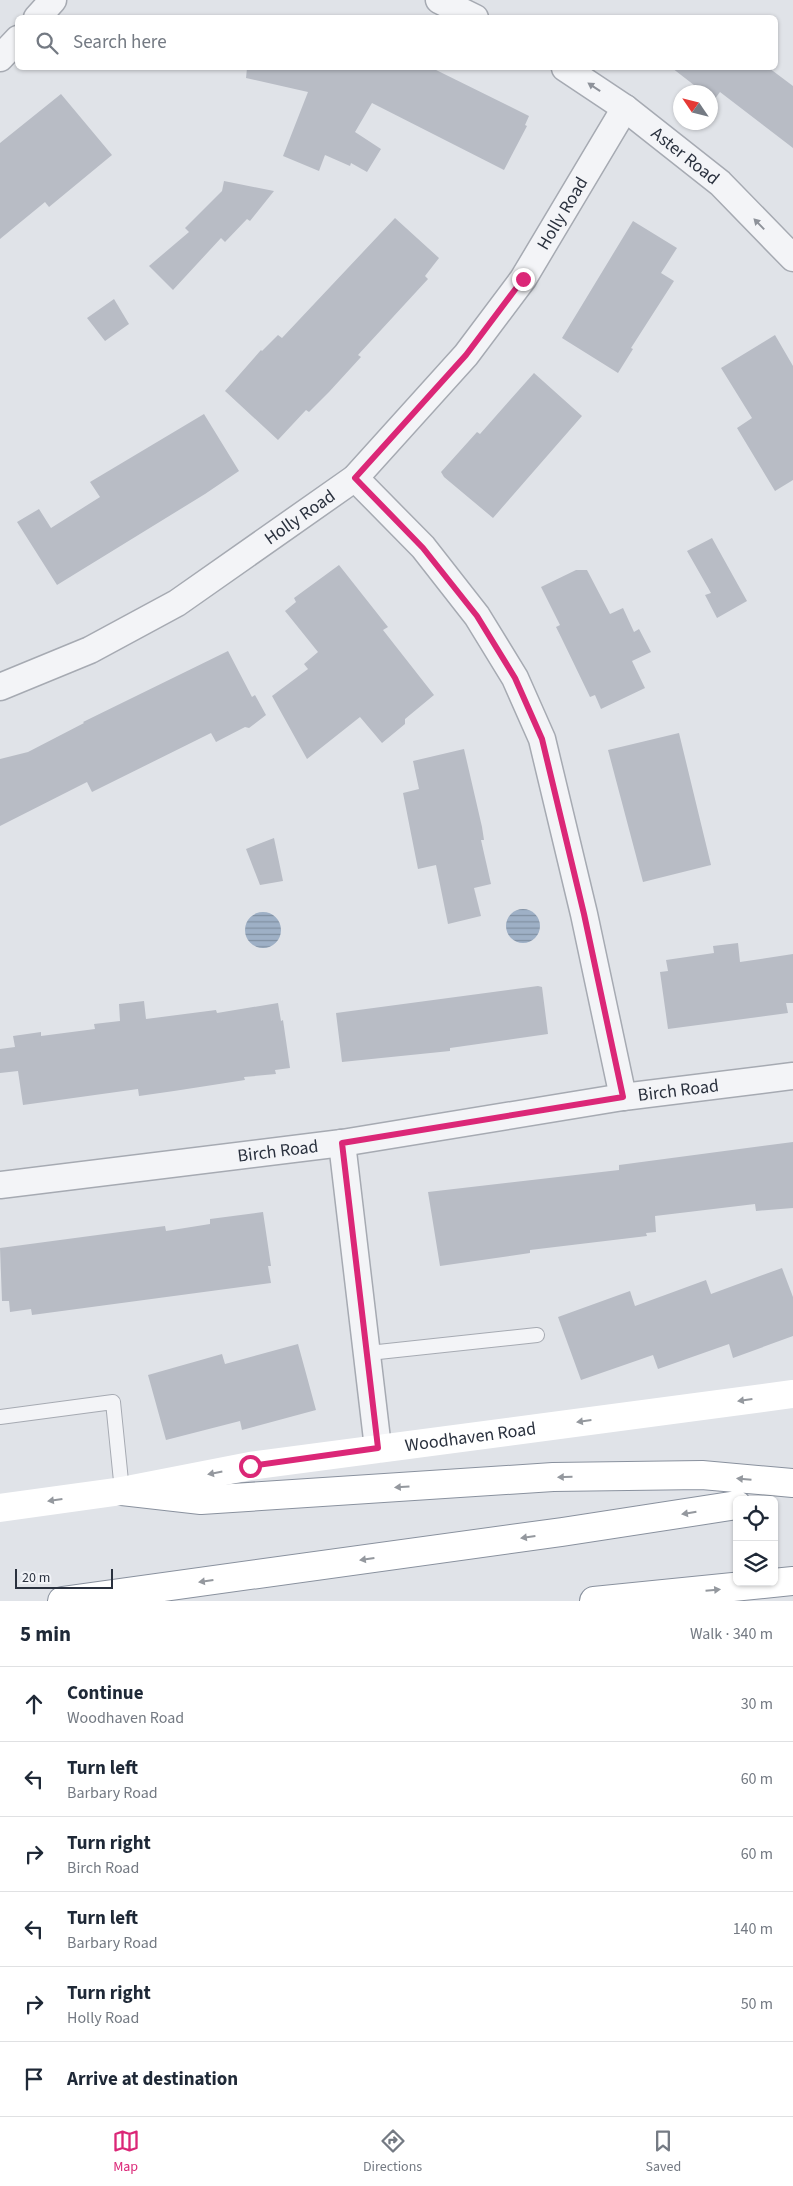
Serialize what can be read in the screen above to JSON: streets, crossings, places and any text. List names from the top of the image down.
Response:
{
  "streets": {
    "main road": ["Woodhaven Road"],
    "street": ["Aster Road", "Holly Road", "Birch Road"]
  },
  "crossings": [
    ["Aster Road", "Holly Road"]
  ],
  "one_way": ["Aster Road"],
  "scale_bar": "20 m",
  "north": "top left",
  "page": {
    "search": "Search here",
    "scale": "20 m",
    "heading": ["5 min", "Walk · 340 m"],
    "list": [
      ["Continue", "Woodhaven Road", "30 m"],
      ["Turn left", "Barbary Road", "60 m"],
      ["Turn right", "Birch Road", "60 m"],
      ["Turn left", "Barbary Road", "140 m"],
      ["Turn right", "Holly Road", "50 m"],
      "Arrive at destination"
    ],
    "nav": ["Map", "Directions", "Saved"]
  }
}
